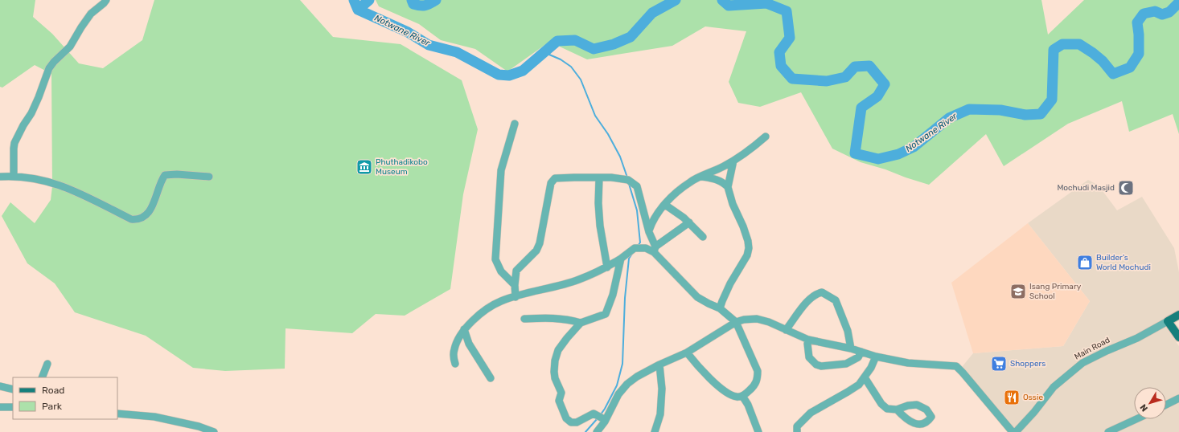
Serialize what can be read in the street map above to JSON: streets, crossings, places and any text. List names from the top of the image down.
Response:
{
  "streets": {
    "main road": ["Main Road"]
  },
  "water": ["Notwane River"],
  "places": {
    "museum": ["Phuthadikobo Museum"],
    "mosque": ["Mochudi Masjid"],
    "shop": ["Builder's World Mochudi"],
    "school or university": ["Isang Primary School"],
    "supermarket": ["Shoppers"],
    "restaurant": ["Ossie"]
  },
  "legend": ["Road", "Park"],
  "north": "bottom left"
}
